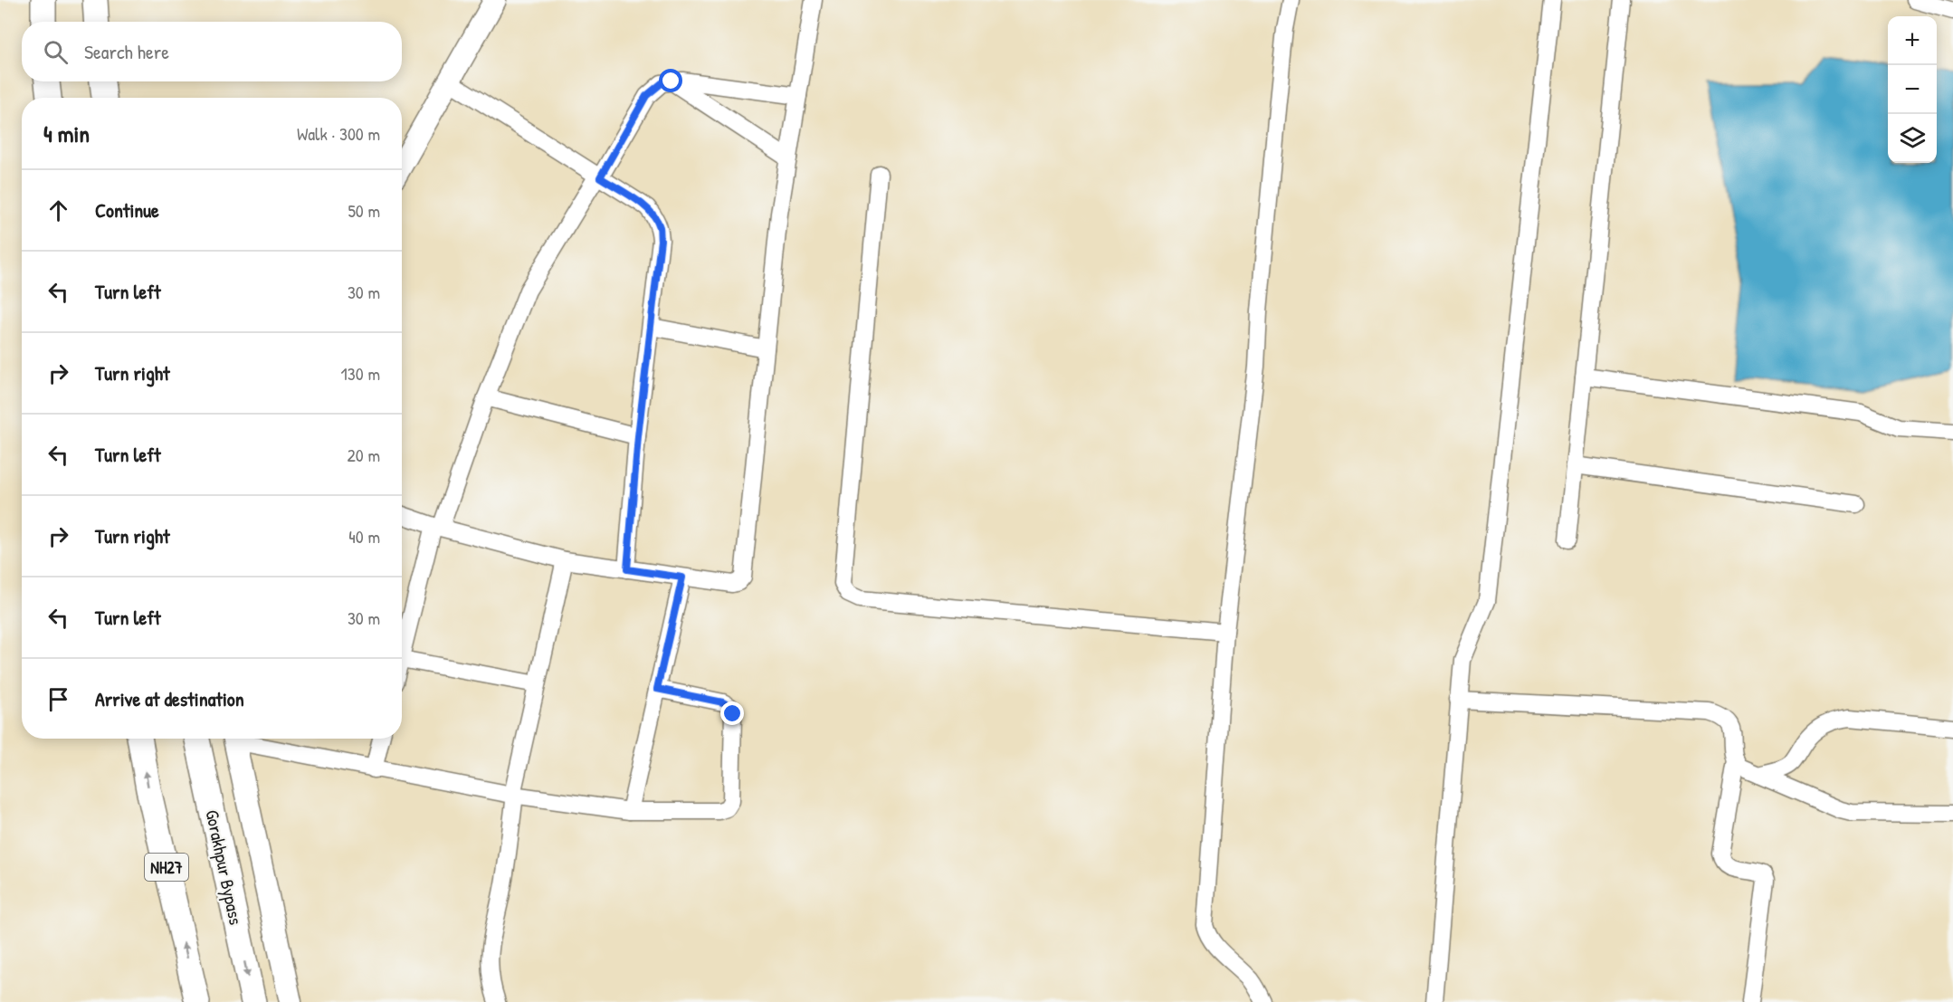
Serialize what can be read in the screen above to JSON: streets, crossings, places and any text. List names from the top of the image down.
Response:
{
  "streets": {
    "highway": ["NH27", "Gorakhpur Bypass"]
  },
  "page": {
    "map_buttons": ["+", "−"],
    "search": "Search here",
    "heading": ["4 min", "Walk · 300 m"],
    "list": [
      ["Continue", "50 m"],
      ["Turn left", "30 m"],
      ["Turn right", "130 m"],
      ["Turn left", "20 m"],
      ["Turn right", "40 m"],
      ["Turn left", "30 m"],
      "Arrive at destination"
    ]
  }
}
